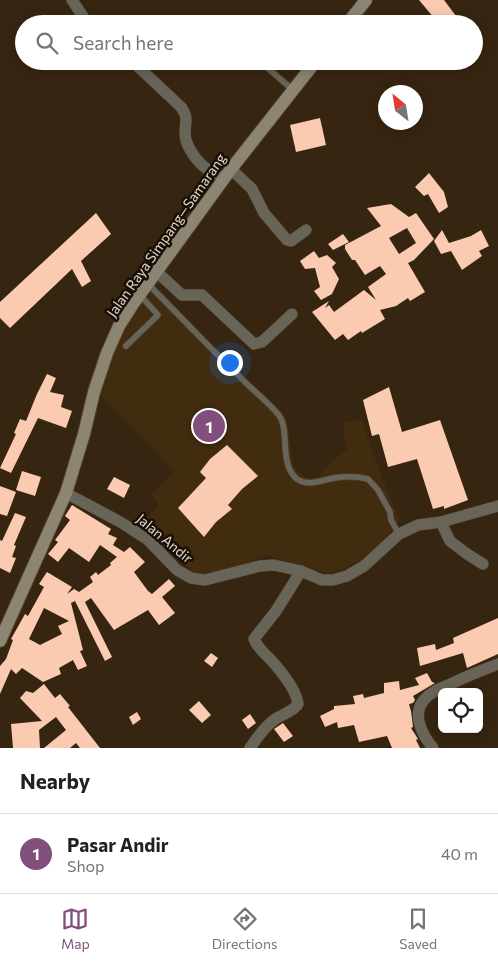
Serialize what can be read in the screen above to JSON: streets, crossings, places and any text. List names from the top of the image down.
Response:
{
  "streets": {
    "main road": ["Jalan Raya Simpang—Samarang"],
    "street": ["Jalan Andir"]
  },
  "crossings": [
    ["Jalan Raya Simpang—Samarang", "Jalan Andir"]
  ],
  "north": "top left",
  "page": {
    "search": "Search here",
    "pins": "1",
    "heading": "Nearby",
    "list": [
      {
        "mark": "1",
        "name": "Pasar Andir",
        "note": "Shop",
        "value": "40 m"
      }
    ],
    "nav": ["Map", "Directions", "Saved"]
  }
}
